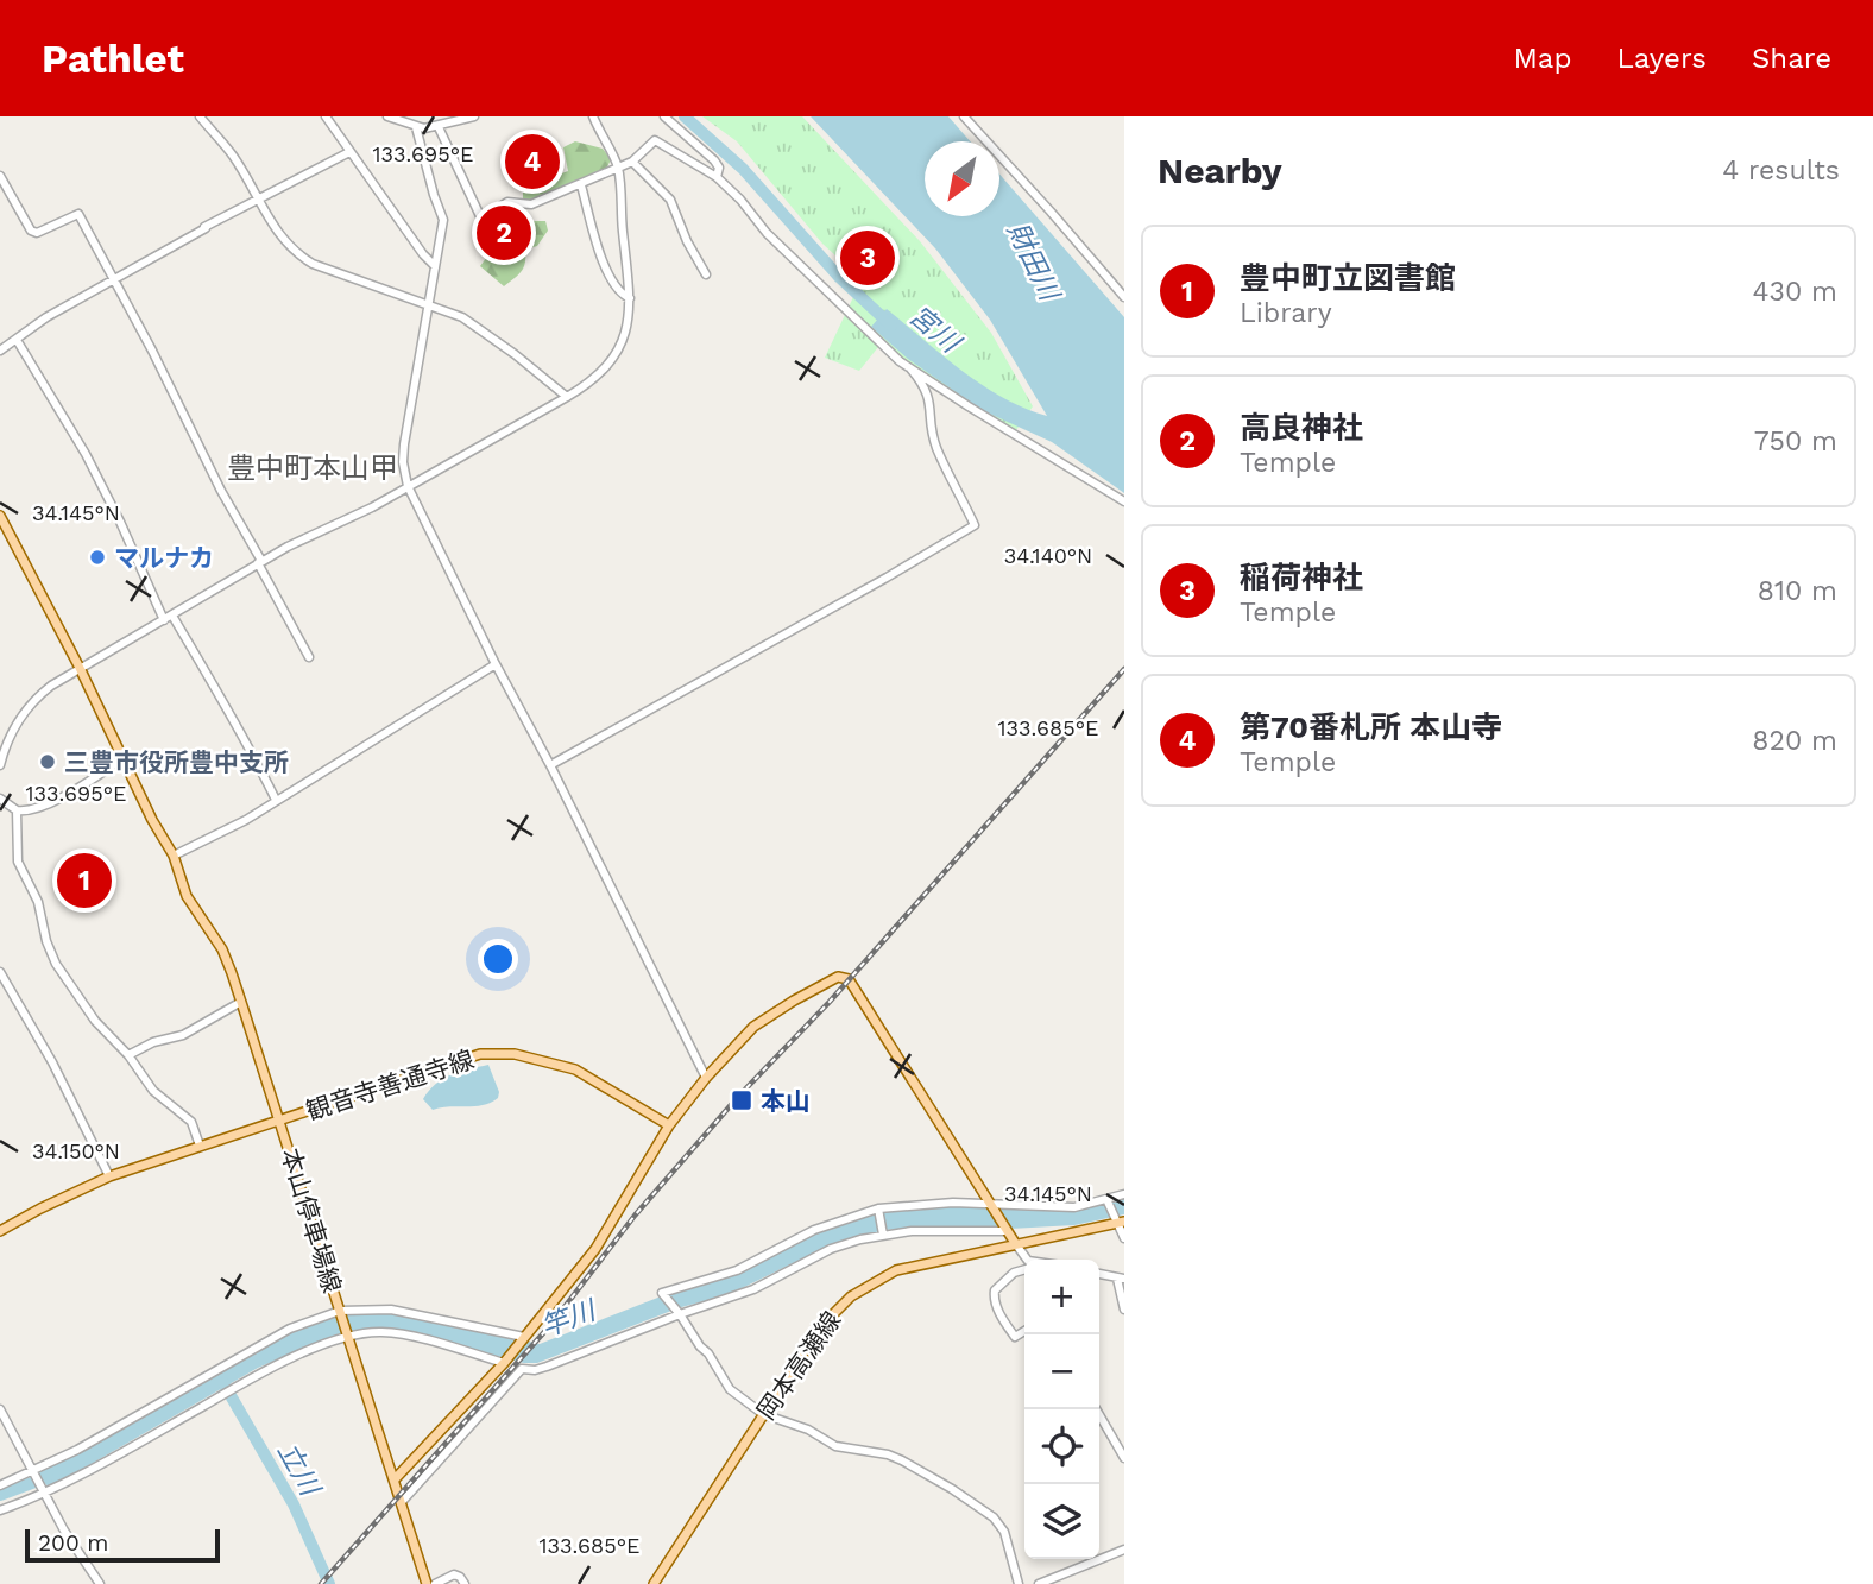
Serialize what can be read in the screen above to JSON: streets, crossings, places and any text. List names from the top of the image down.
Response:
{
  "streets": {
    "main road": ["観音寺善通寺線", "本山停車場線", "岡本高瀬線"]
  },
  "crossings": [
    ["観音寺善通寺線", "本山停車場線"]
  ],
  "districts": ["豊中町本山甲"],
  "water": [
    "財田川",
    "宮川",
    "竿川",
    "立川"
  ],
  "places": {
    "other": ["マルナカ", "三豊市役所豊中支所"],
    "transit": ["本山"]
  },
  "scale_bar": "200 m",
  "north": "bottom left",
  "page": {
    "header": "Pathlet",
    "nav": ["Map", "Layers", "Share"],
    "heading": ["Nearby", "4 results"],
    "pins": [
      "4",
      "2",
      "3",
      "1"
    ],
    "list": [
      {
        "mark": "1",
        "name": "豊中町立図書館",
        "note": "Library",
        "value": "430 m"
      },
      {
        "mark": "2",
        "name": "高良神社",
        "note": "Temple",
        "value": "750 m"
      },
      {
        "mark": "3",
        "name": "稲荷神社",
        "note": "Temple",
        "value": "810 m"
      },
      {
        "mark": "4",
        "name": "第70番札所 本山寺",
        "note": "Temple",
        "value": "820 m"
      }
    ],
    "map_buttons": ["+", "−"],
    "scale": "200 m"
  },
  "coordinates": [
    "133.695°E",
    "34.145°N",
    "34.140°N",
    "133.685°E",
    "34.150°N"
  ]
}
